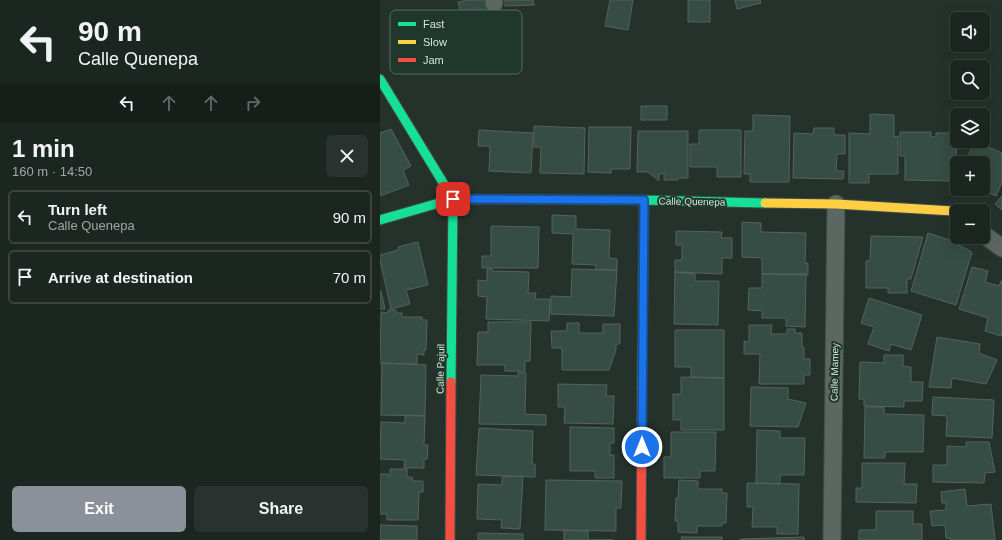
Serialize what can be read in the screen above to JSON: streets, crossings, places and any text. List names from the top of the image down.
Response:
{
  "streets": {
    "street": ["Calle Quenepa", "Calle Pajuil", "Calle Mamey"]
  },
  "crossings": [
    ["Calle Quenepa", "Calle Pajuil"],
    ["Calle Quenepa", "Calle Mamey"]
  ],
  "legend": ["Fast", "Slow", "Jam"],
  "page": {
    "turn": ["90 m", "Calle Quenepa"],
    "map_buttons": ["+", "−"],
    "heading": ["1 min", "160 m · 14:50"],
    "list": [
      {
        "name": "Turn left",
        "note": "Calle Quenepa",
        "value": "90 m"
      },
      {
        "name": "Arrive at destination",
        "value": "70 m"
      }
    ],
    "buttons": ["Exit", "Share"]
  }
}
